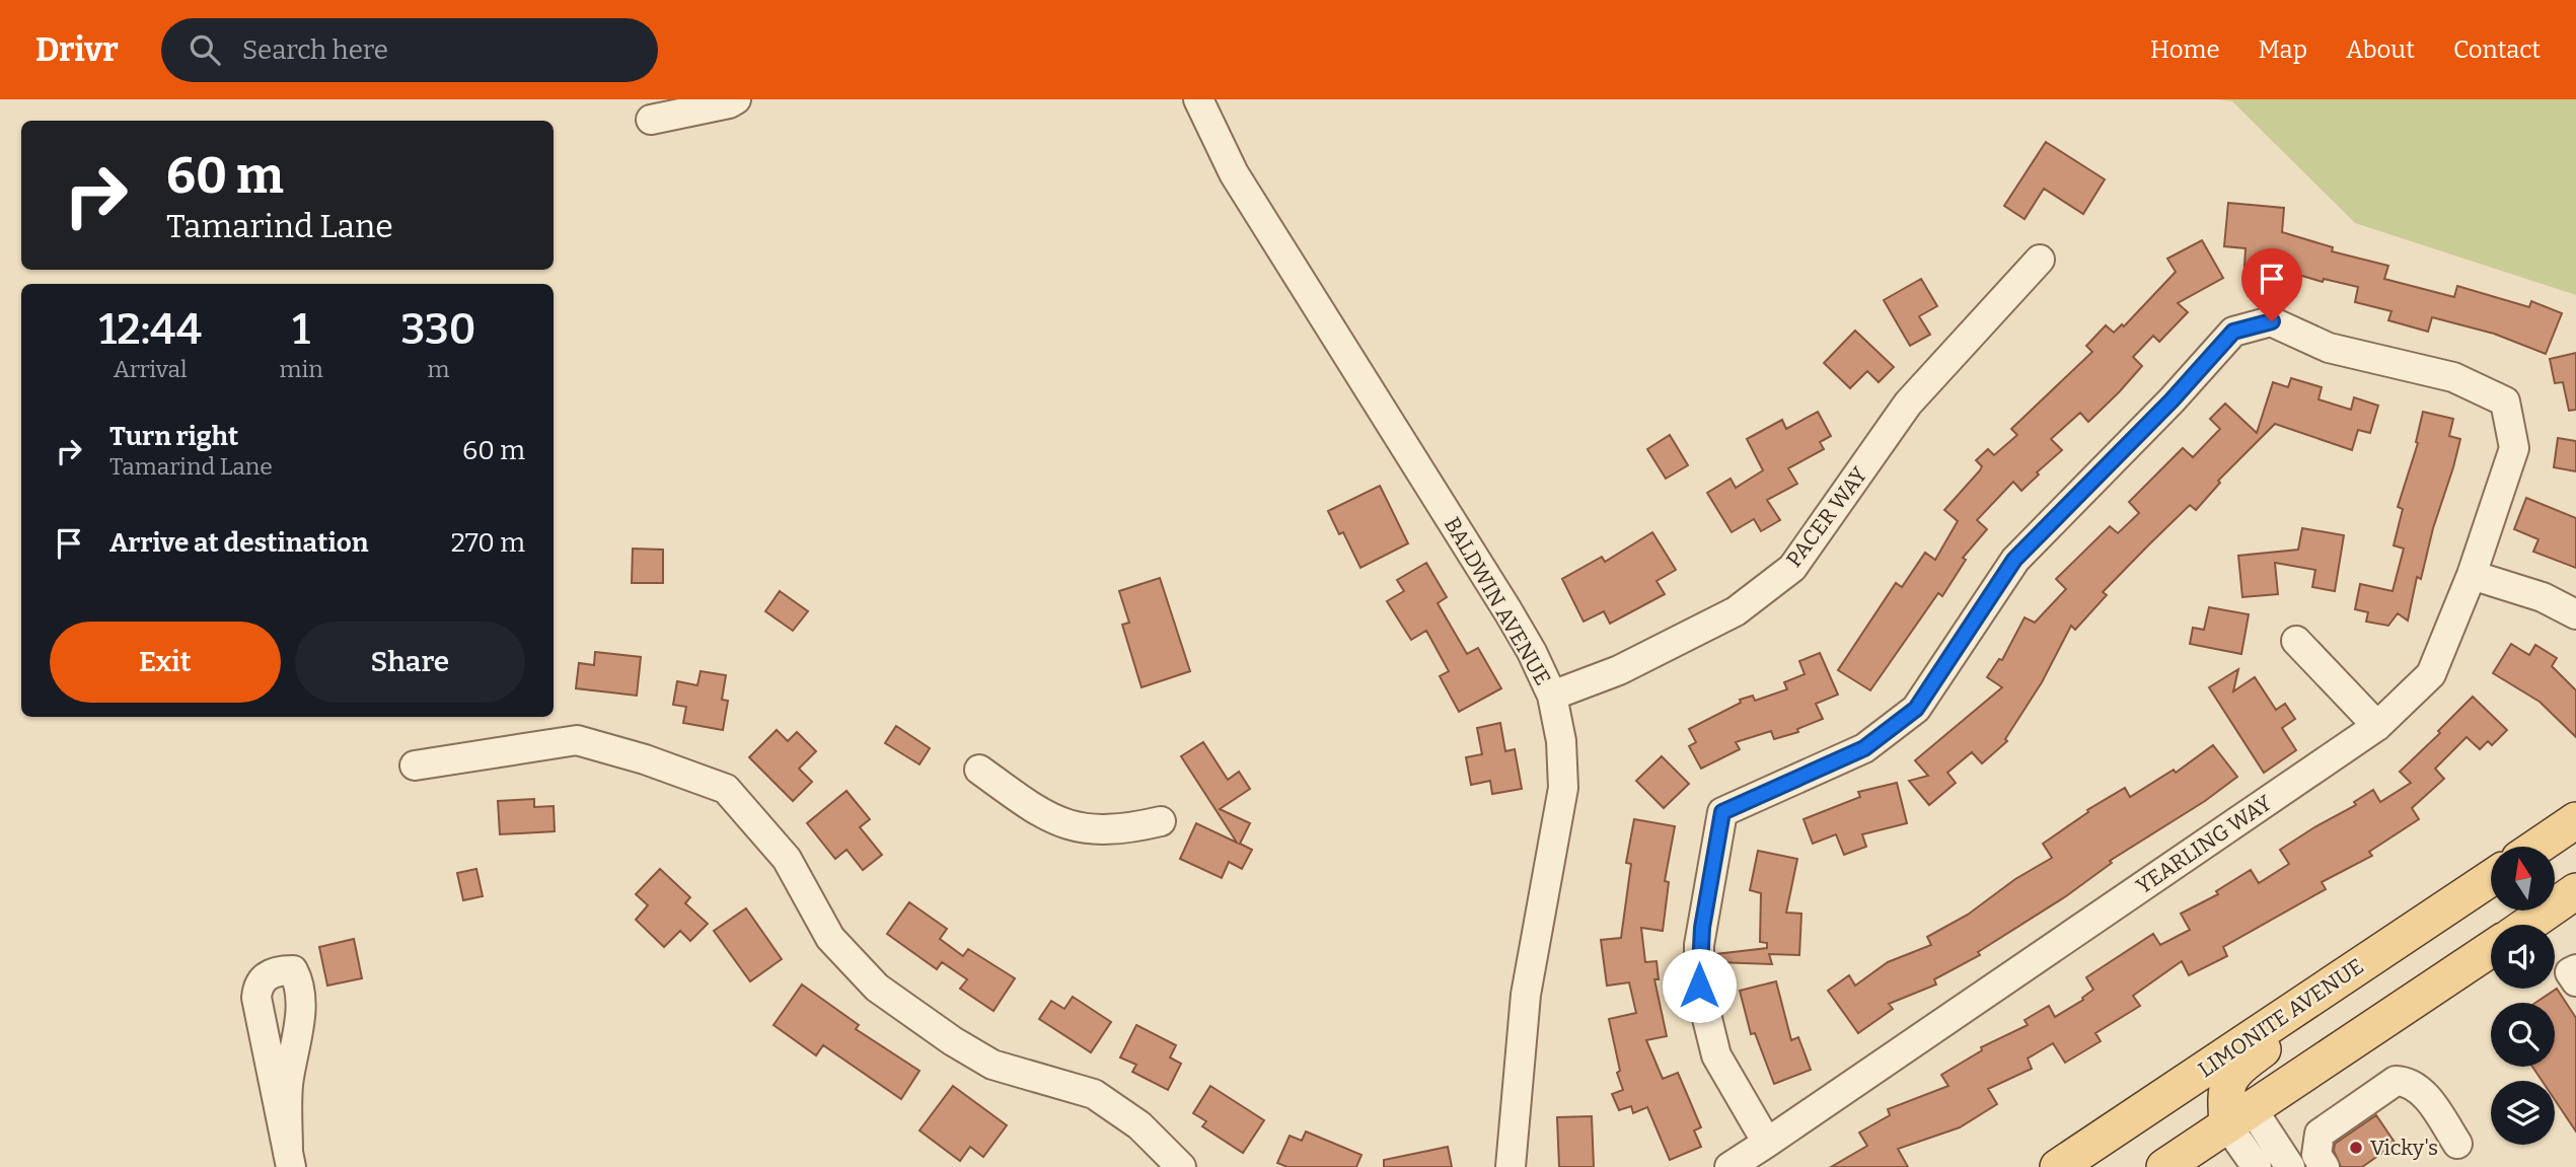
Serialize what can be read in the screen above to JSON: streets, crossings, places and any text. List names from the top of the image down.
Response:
{
  "streets": {
    "main road": ["LIMONITE AVENUE"],
    "street": ["PACER WAY", "BALDWIN AVENUE", "YEARLING WAY"]
  },
  "crossings": [
    ["PACER WAY", "BALDWIN AVENUE"]
  ],
  "places": ["Vicky's"],
  "north": "top",
  "page": {
    "header": "Drivr",
    "search": "Search here",
    "nav": [
      "Home",
      "Map",
      "About",
      "Contact"
    ],
    "turn": ["60 m", "Tamarind Lane"],
    "eta": [
      "12:44",
      "Arrival",
      "1",
      "min",
      "330",
      "m"
    ],
    "list": [
      {
        "name": "Turn right",
        "note": "Tamarind Lane",
        "value": "60 m"
      },
      {
        "name": "Arrive at destination",
        "value": "270 m"
      }
    ],
    "buttons": ["Exit", "Share"]
  }
}
